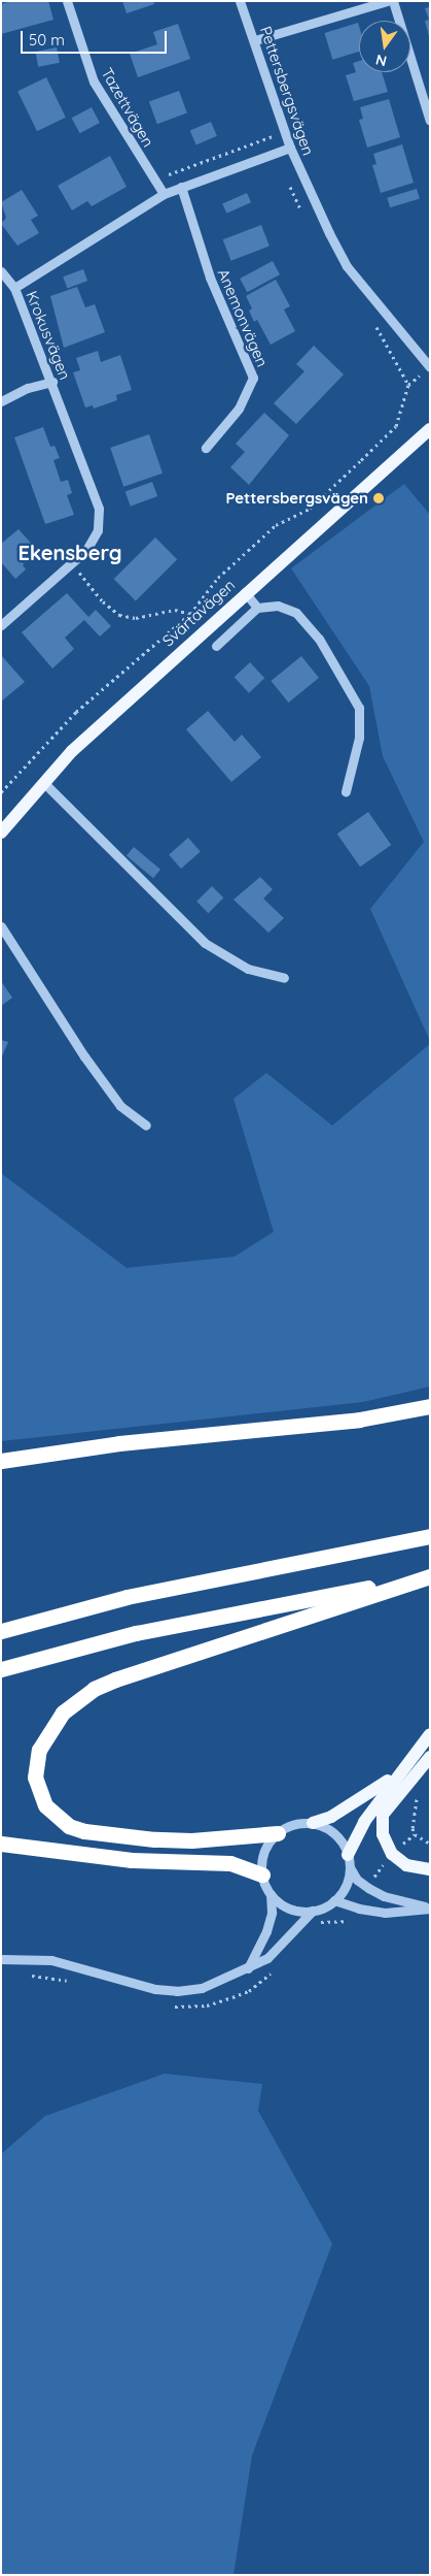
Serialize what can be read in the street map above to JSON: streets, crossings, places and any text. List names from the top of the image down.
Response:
{
  "streets": {
    "main road": ["Svärtavägen"],
    "street": [
      "Pettersbergsvägen",
      "Tazettvägen",
      "Anemonvägen",
      "Krokusvägen"
    ]
  },
  "crossings": [
    ["Pettersbergsvägen", "Krokusvägen"],
    ["Tazettvägen", "Krokusvägen"],
    ["Anemonvägen", "Krokusvägen"]
  ],
  "districts": ["Ekensberg"],
  "places": ["Pettersbergsvägen"],
  "scale_bar": "50 m",
  "north": "bottom"
}
